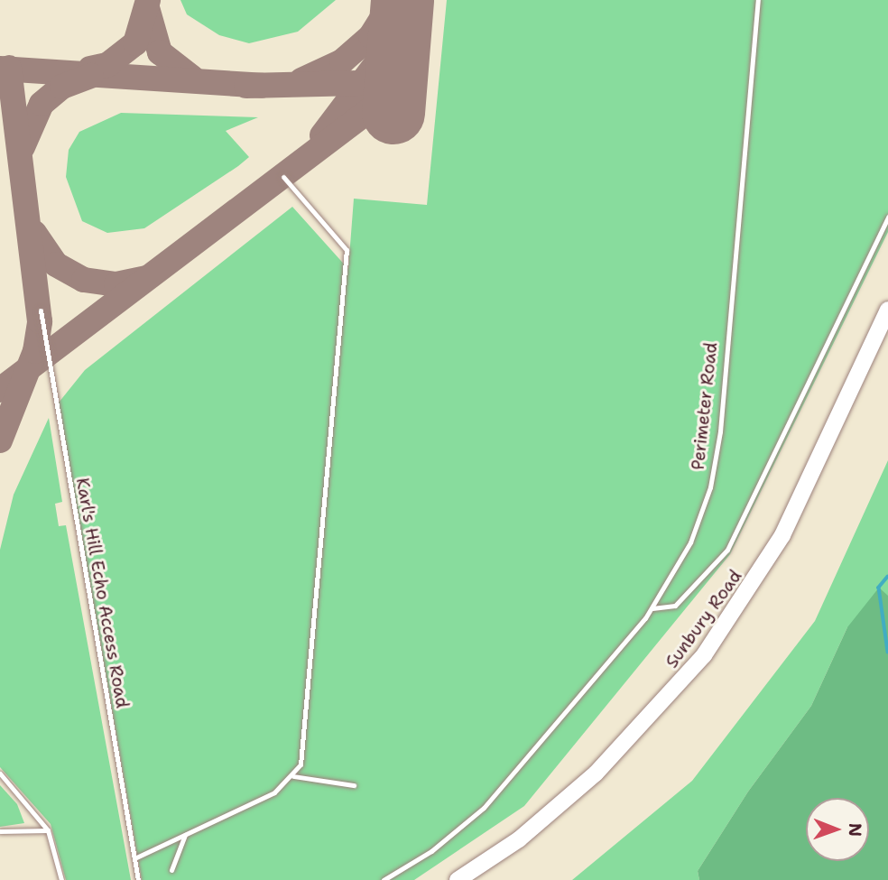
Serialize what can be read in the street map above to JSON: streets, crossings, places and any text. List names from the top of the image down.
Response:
{
  "streets": {
    "main road": ["Sunbury Road"],
    "lane": ["Perimeter Road", "Karl's Hill Echo Access Road"]
  },
  "north": "right"
}
